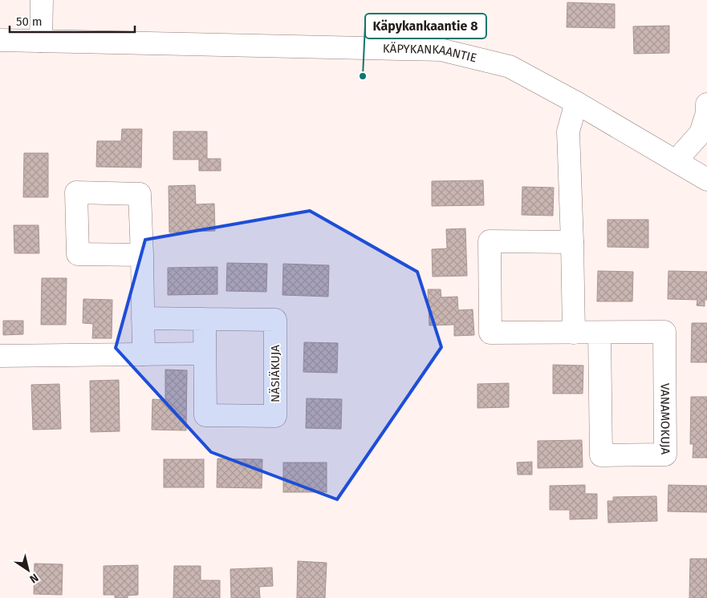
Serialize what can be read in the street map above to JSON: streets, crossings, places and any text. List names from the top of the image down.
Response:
{
  "streets": {
    "street": ["KÄPYKANKAANTIE", "NÄSIÄKUJA", "VANAMOKUJA"]
  },
  "places": ["Käpykankaantie 8"],
  "scale_bar": "50 m",
  "north": "bottom right"
}
